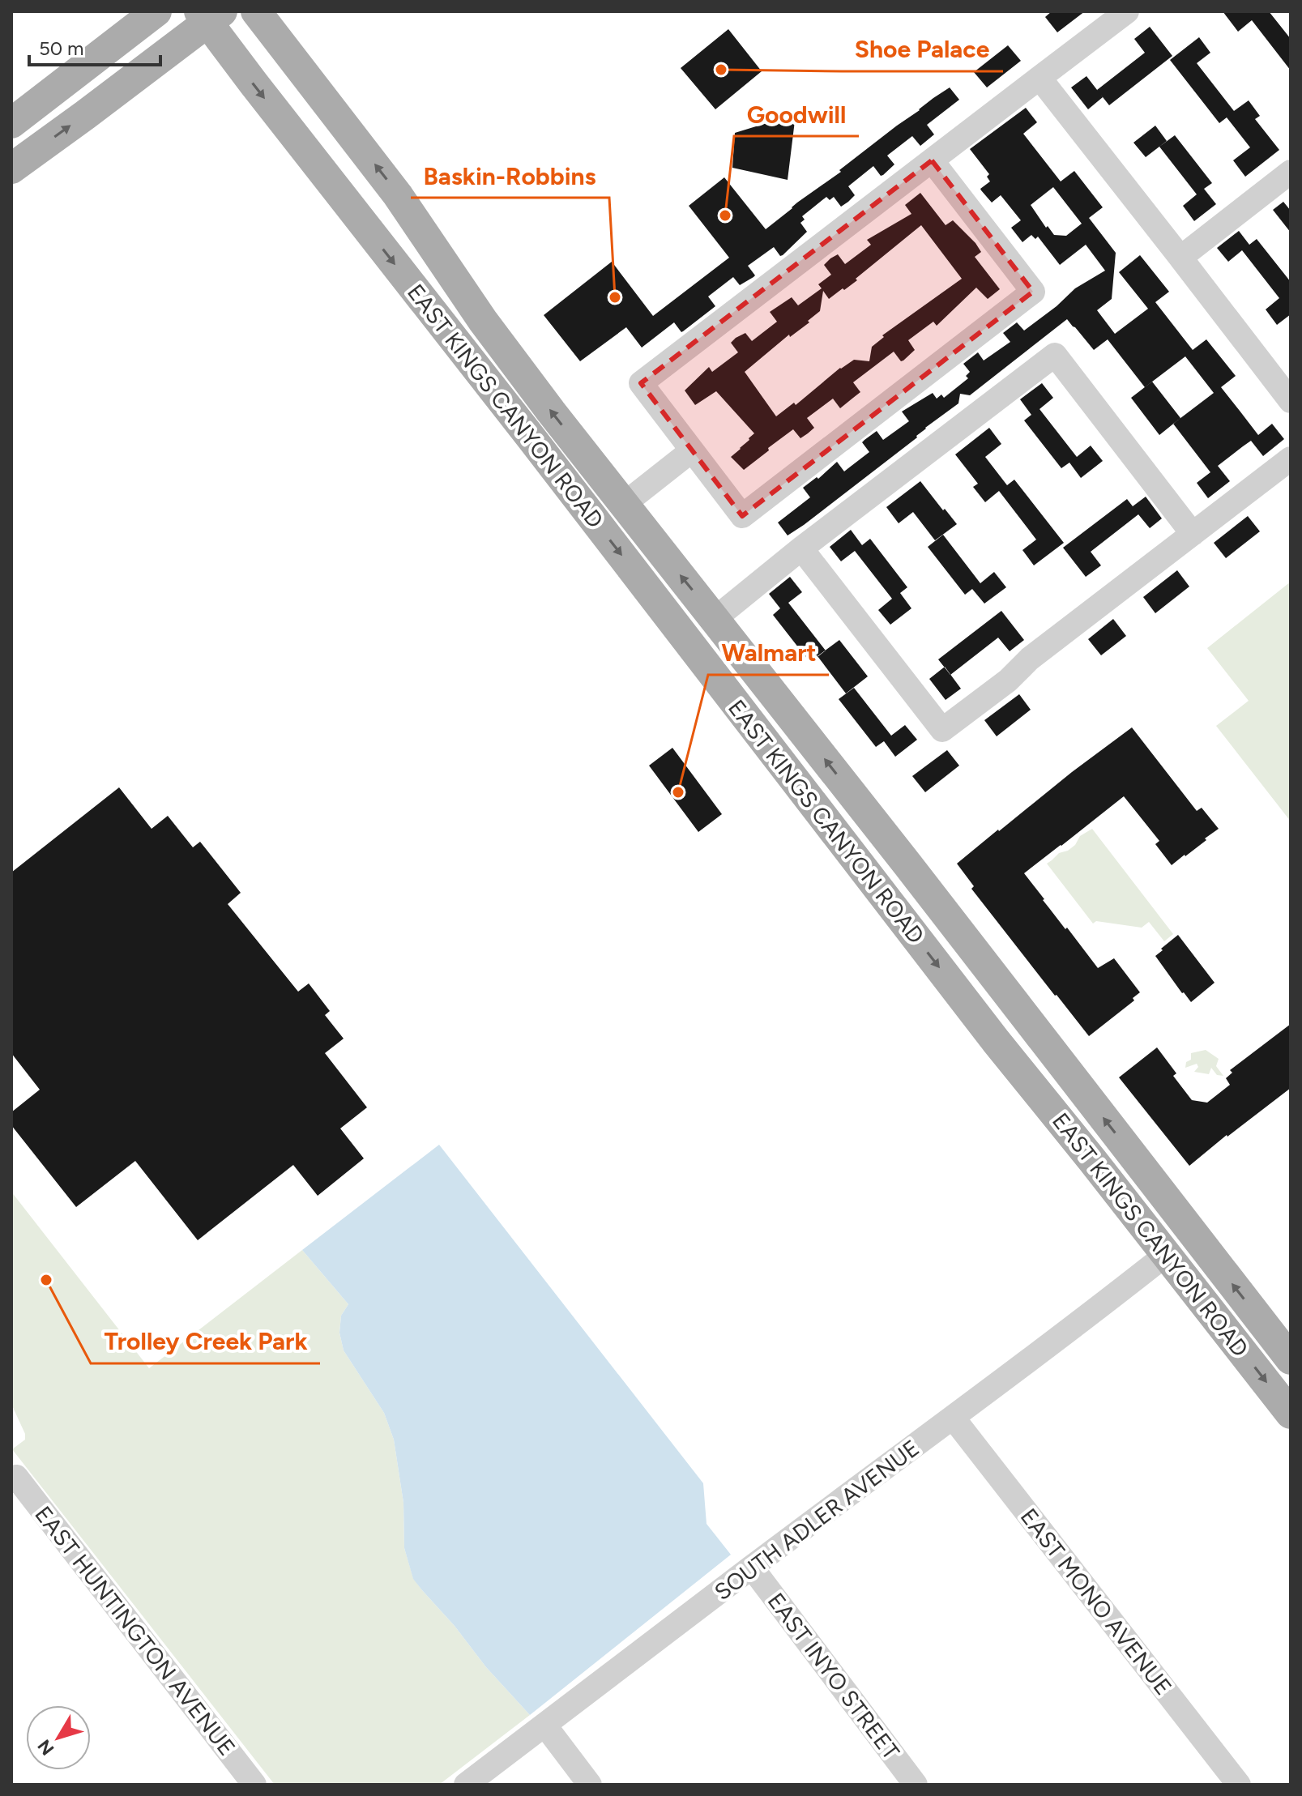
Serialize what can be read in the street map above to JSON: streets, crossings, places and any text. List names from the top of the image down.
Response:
{
  "streets": {
    "main road": ["EAST KINGS CANYON ROAD"],
    "street": [
      "SOUTH ADLER AVENUE",
      "EAST MONO AVENUE",
      "EAST HUNTINGTON AVENUE",
      "EAST INYO STREET"
    ]
  },
  "crossings": [
    ["EAST KINGS CANYON ROAD", "SOUTH ADLER AVENUE"],
    ["SOUTH ADLER AVENUE", "EAST MONO AVENUE"],
    ["SOUTH ADLER AVENUE", "EAST INYO STREET"]
  ],
  "places": [
    "Shoe Palace",
    "Goodwill",
    "Baskin-Robbins",
    "Walmart",
    "Trolley Creek Park"
  ],
  "scale_bar": "50 m",
  "north": "bottom left"
}
